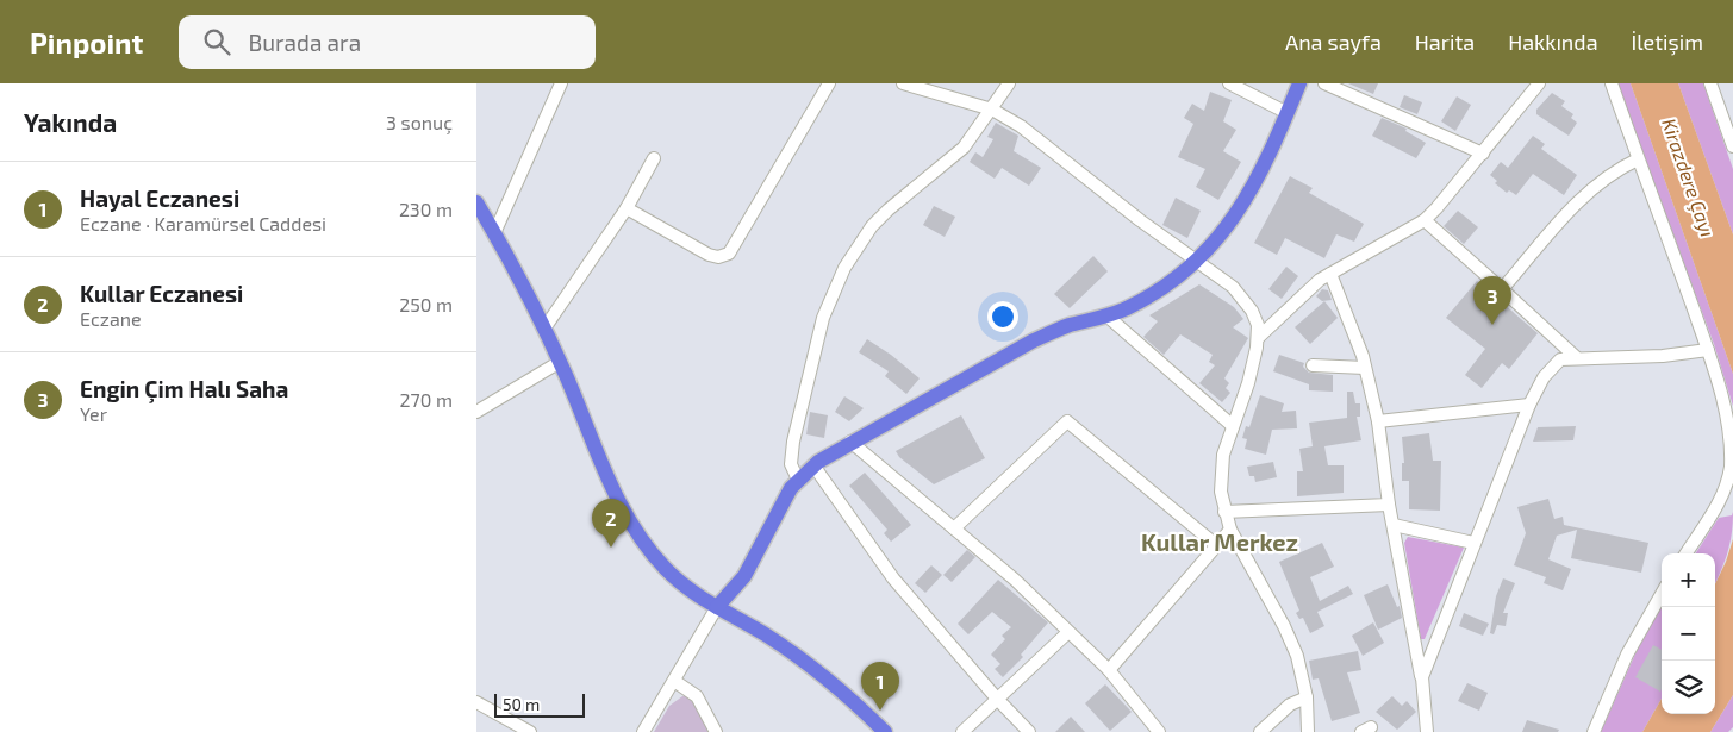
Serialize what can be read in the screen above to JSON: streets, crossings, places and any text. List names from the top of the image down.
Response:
{
  "districts": ["Kullar Merkez"],
  "water": ["Kirazdere Çayı"],
  "scale_bar": "50 m",
  "page": {
    "header": "Pinpoint",
    "search": "Burada ara",
    "nav": [
      "Ana sayfa",
      "Harita",
      "Hakkında",
      "İletişim"
    ],
    "heading": ["Yakında", "3 sonuç"],
    "list": [
      {
        "mark": "1",
        "name": "Hayal Eczanesi",
        "note": "Eczane · Karamürsel Caddesi",
        "value": "230 m"
      },
      {
        "mark": "2",
        "name": "Kullar Eczanesi",
        "note": "Eczane",
        "value": "250 m"
      },
      {
        "mark": "3",
        "name": "Engin Çim Halı Saha",
        "note": "Yer",
        "value": "270 m"
      }
    ],
    "pins": ["3", "2", "1"],
    "map_buttons": ["+", "−"],
    "scale": "50 m"
  }
}
